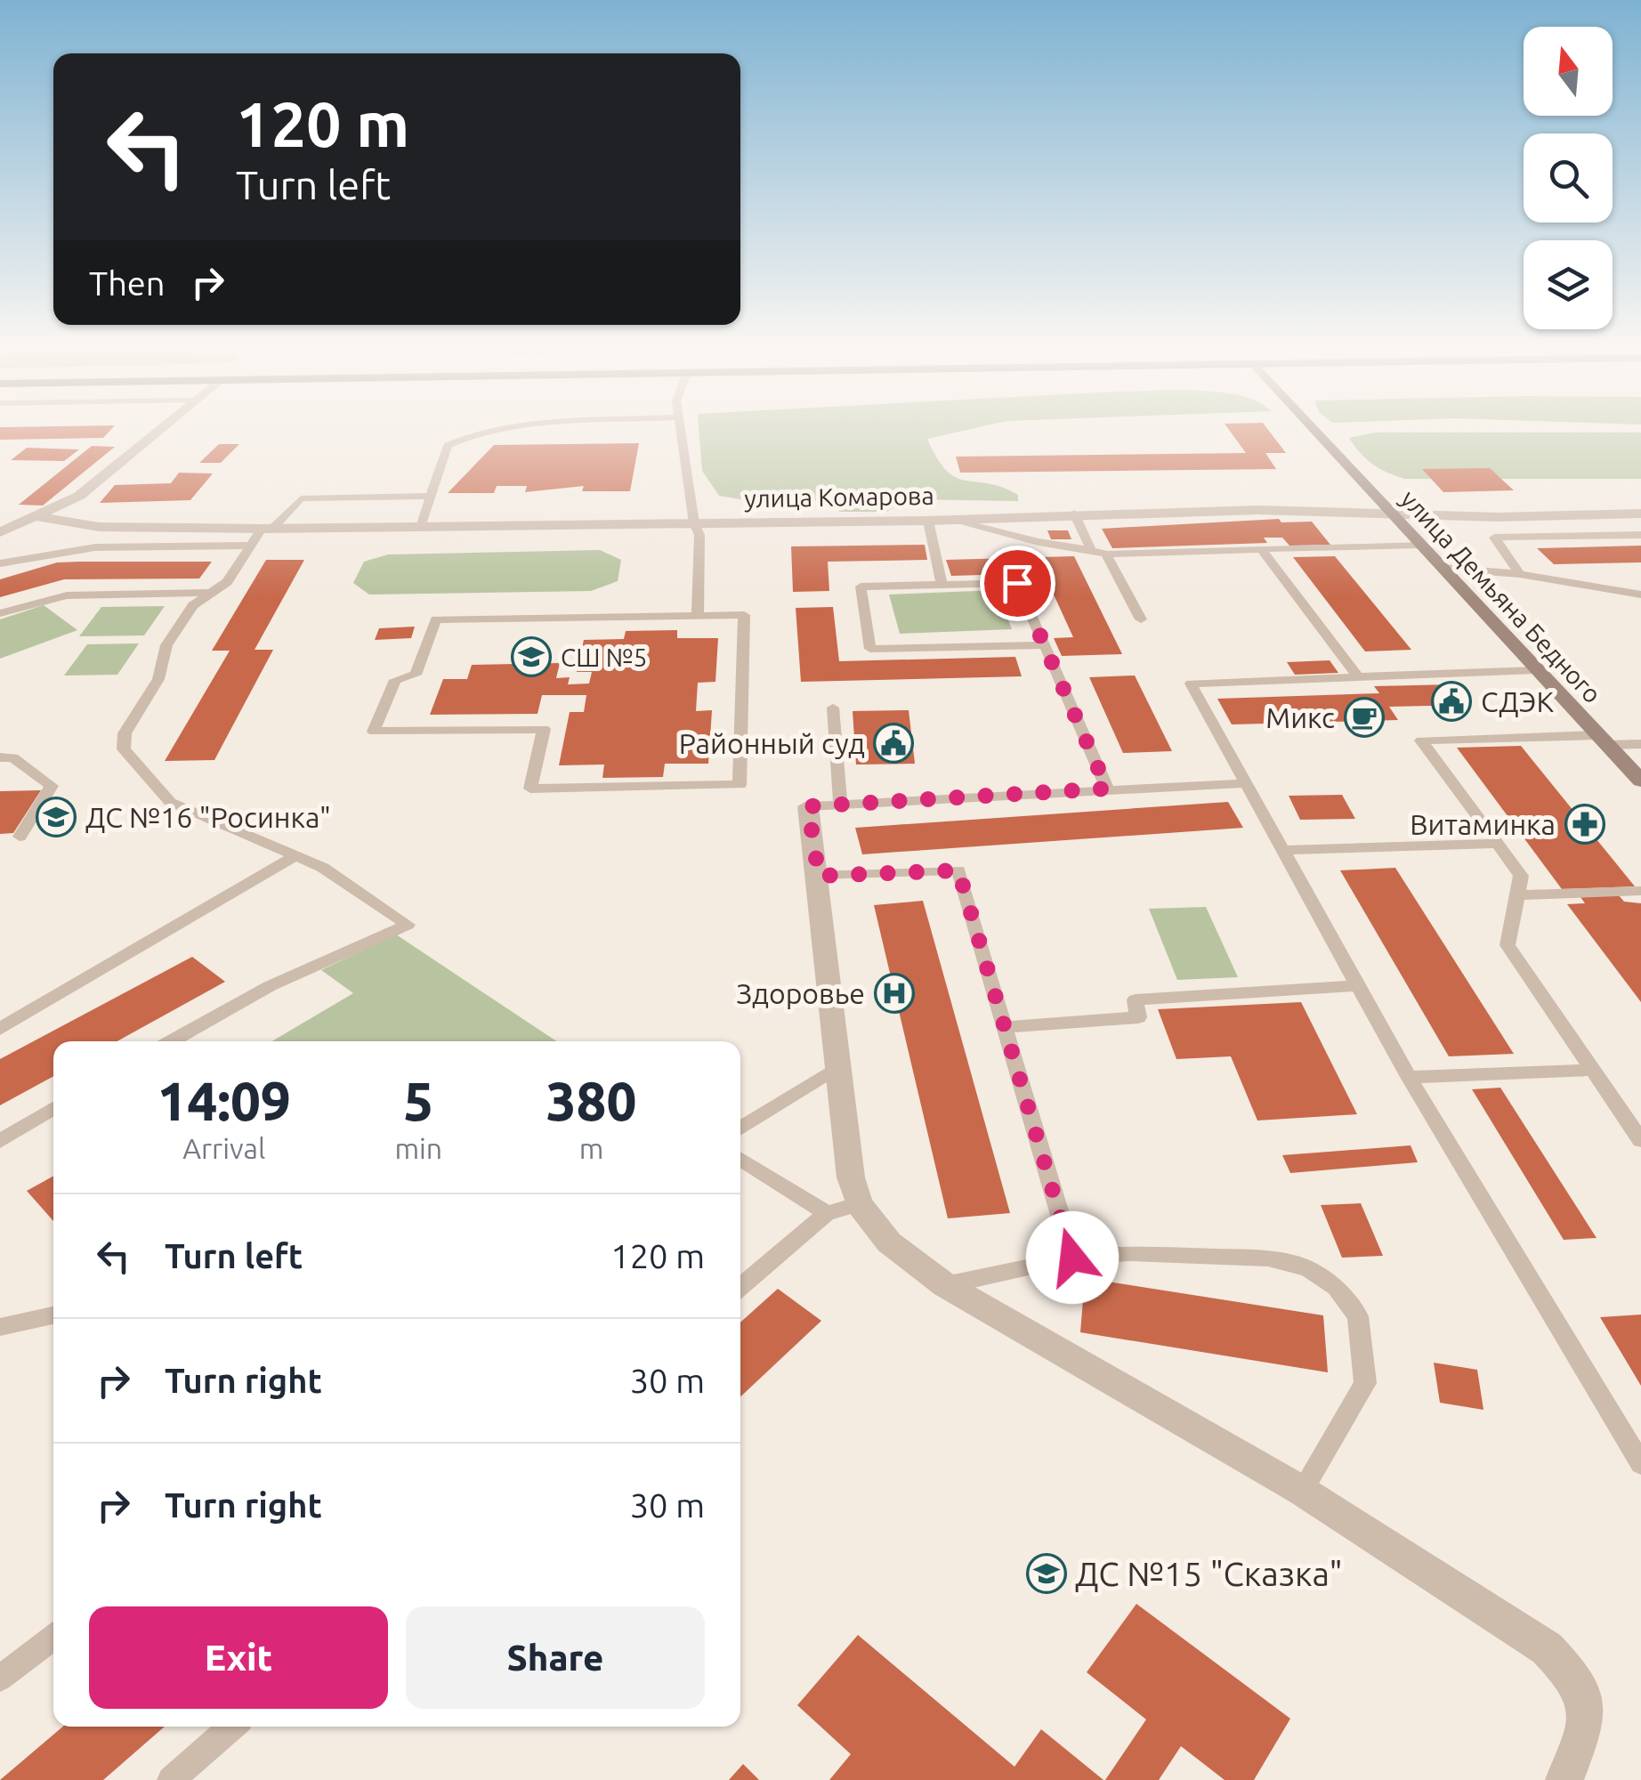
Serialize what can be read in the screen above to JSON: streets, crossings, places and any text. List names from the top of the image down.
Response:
{
  "streets": {
    "street": ["улица Комарова", "улица Демьяна Бедного"]
  },
  "crossings": [
    ["улица Комарова", "улица Демьяна Бедного"]
  ],
  "places": {
    "school or university": ["СШ №5", "ДС №16 \"Росинка\"", "ДС №15 \"Сказка\""],
    "public building": ["СДЭК", "Районный суд"],
    "cafe": ["Микс"],
    "pharmacy": ["Витаминка"],
    "hospital": ["Здоровье"]
  },
  "north": "top",
  "page": {
    "turn": ["120 m", "Turn left"],
    "then": "Then",
    "eta": [
      "14:09",
      "Arrival",
      "5",
      "min",
      "380",
      "m"
    ],
    "list": [
      {
        "name": "Turn left",
        "value": "120 m"
      },
      {
        "name": "Turn right",
        "value": "30 m"
      },
      {
        "name": "Turn right",
        "value": "30 m"
      }
    ],
    "buttons": ["Exit", "Share"]
  }
}
